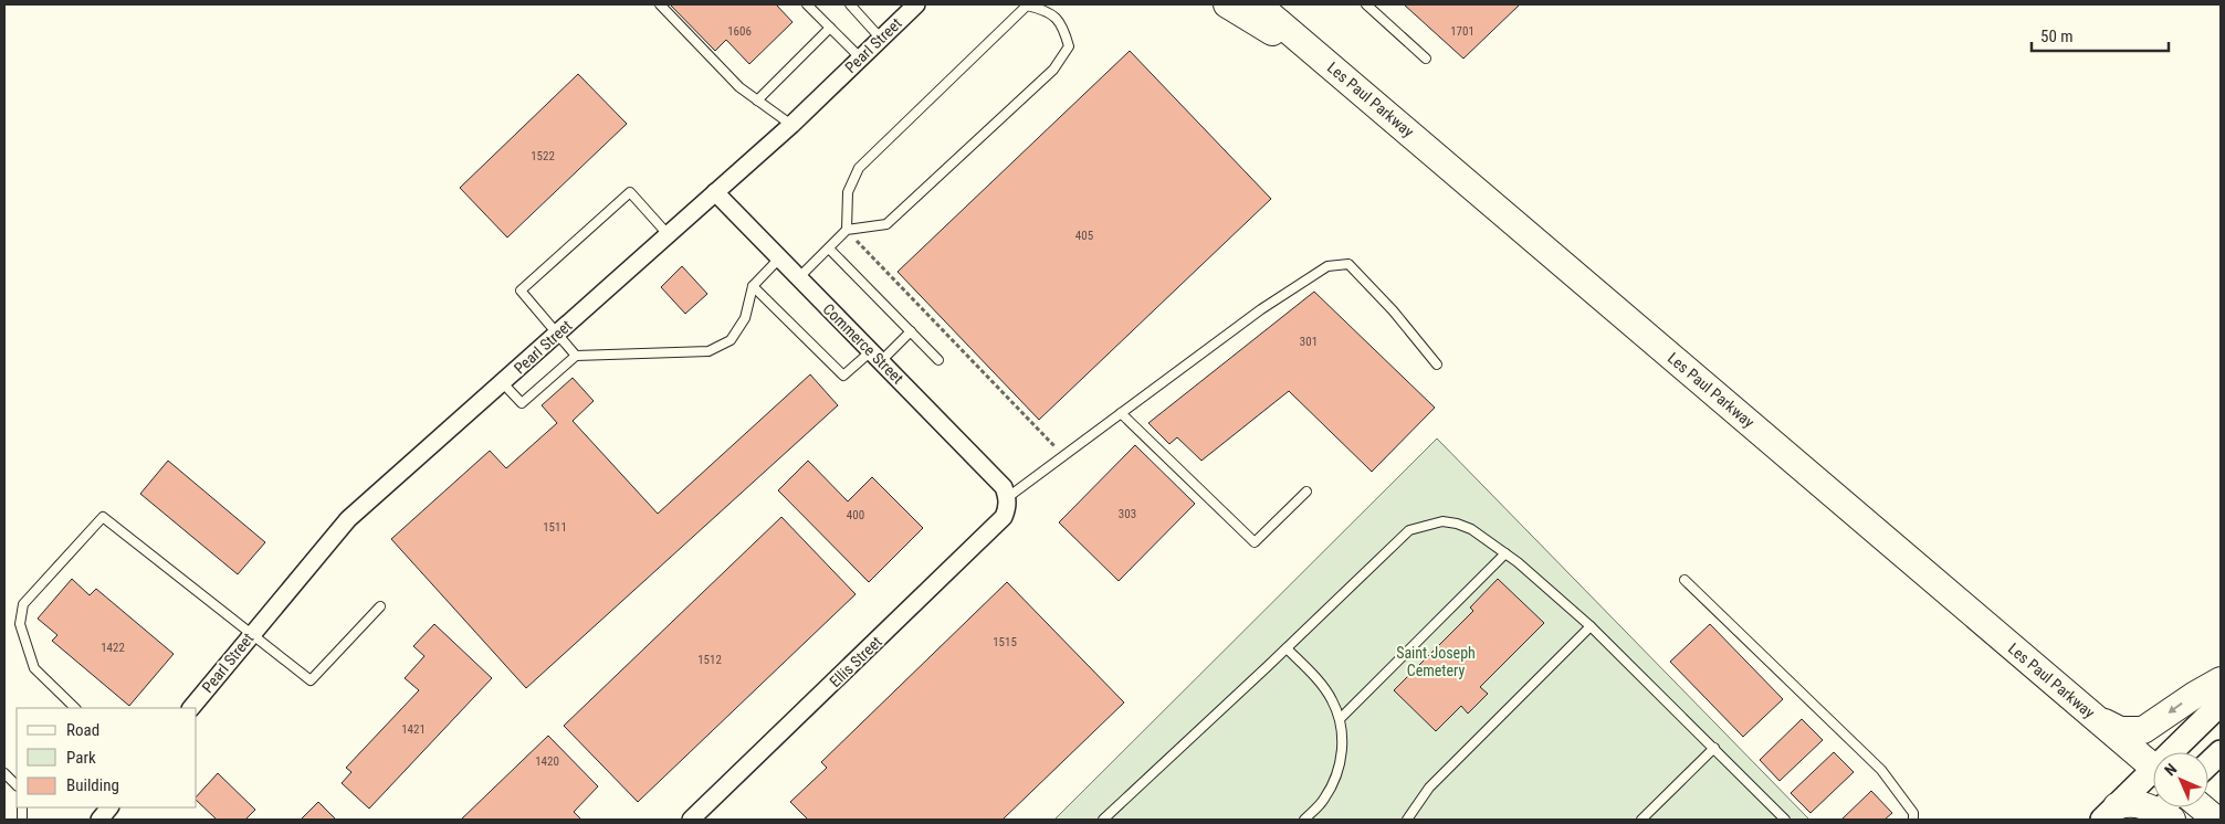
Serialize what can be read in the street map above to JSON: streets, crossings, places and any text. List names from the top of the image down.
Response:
{
  "streets": {
    "main road": ["Les Paul Parkway"],
    "street": ["Pearl Street", "Commerce Street", "Ellis Street"]
  },
  "crossings": [
    ["Pearl Street", "Commerce Street"],
    ["Commerce Street", "Ellis Street"]
  ],
  "parks": ["Saint Joseph Cemetery"],
  "house_numbers": [
    "1606",
    "1701",
    "1522",
    "405",
    "301",
    "303",
    "400",
    "1511",
    "1515",
    "1422",
    "1512",
    "1421",
    "1420"
  ],
  "legend": ["Road", "Park", "Building"],
  "scale_bar": "50 m",
  "north": "top left"
}
